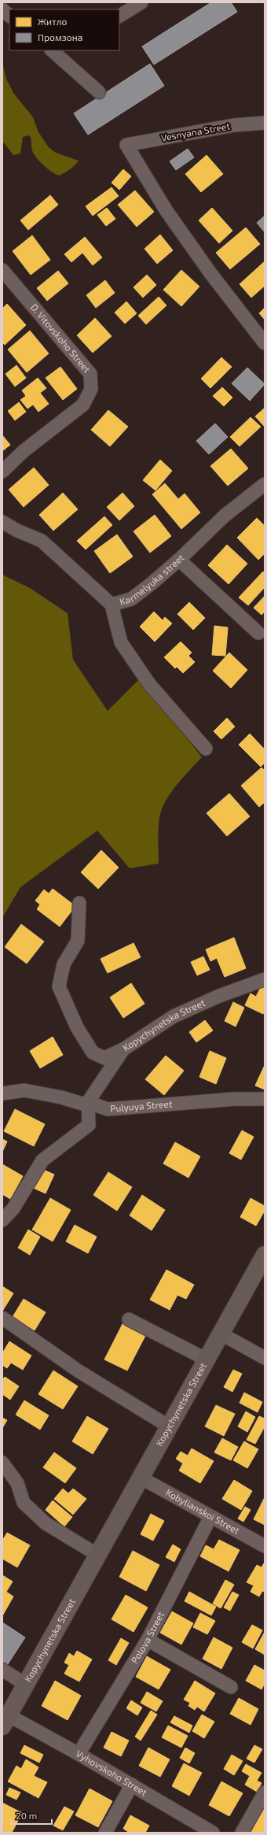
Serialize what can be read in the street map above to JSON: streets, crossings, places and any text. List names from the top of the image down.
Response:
{
  "streets": {
    "main road": ["Kopychynetska Street"],
    "street": [
      "Vesnyana Street",
      "D. Vitovskoho Street",
      "Karmelyuka street",
      "Pulyuya Street",
      "Kobylianskoi Street",
      "Polova Street",
      "Vyhovskoho Street"
    ]
  },
  "crossings": [
    ["Kopychynetska Street", "Pulyuya Street"],
    ["Kopychynetska Street", "Kobylianskoi Street"],
    ["Kopychynetska Street", "Vyhovskoho Street"],
    ["Kobylianskoi Street", "Polova Street"],
    ["Polova Street", "Vyhovskoho Street"]
  ],
  "legend": ["Житло", "Промзона"],
  "scale_bar": "20 m"
}
